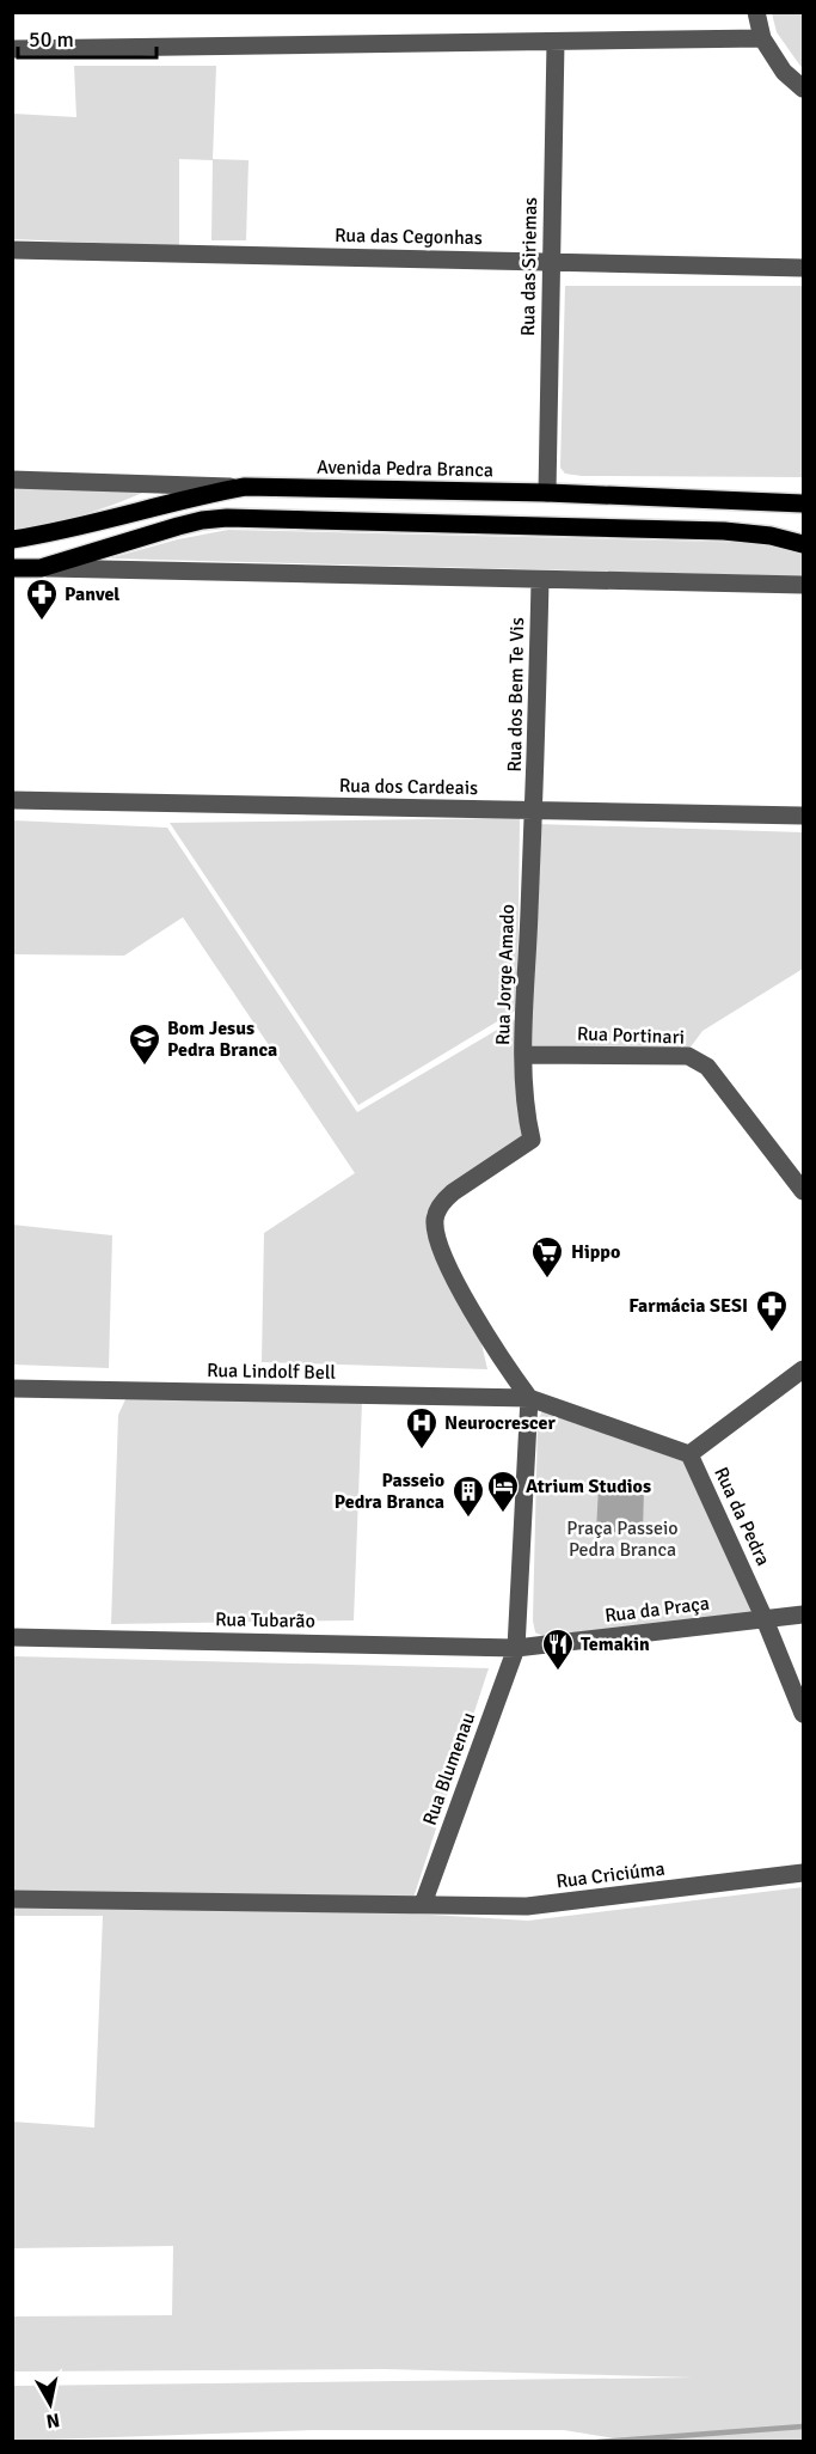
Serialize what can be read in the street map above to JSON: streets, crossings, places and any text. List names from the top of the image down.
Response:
{
  "streets": {
    "main road": ["Avenida Pedra Branca"],
    "street": [
      "Rua das Cegonhas",
      "Rua das Siriemas",
      "Rua dos Bem Te Vis",
      "Rua dos Cardeais",
      "Rua Jorge Amado",
      "Rua Portinari",
      "Rua Lindolf Bell",
      "Rua da Pedra",
      "Rua da Praça",
      "Rua Tubarão",
      "Rua Blumenau",
      "Rua Criciúma"
    ]
  },
  "crossings": [
    ["Rua das Cegonhas", "Rua das Siriemas"],
    ["Rua das Siriemas", "Avenida Pedra Branca"],
    ["Rua dos Bem Te Vis", "Rua dos Cardeais"],
    ["Rua dos Bem Te Vis", "Rua Jorge Amado"],
    ["Rua dos Cardeais", "Rua Jorge Amado"],
    ["Rua Jorge Amado", "Rua Portinari"],
    ["Rua Jorge Amado", "Rua Lindolf Bell"],
    ["Rua Jorge Amado", "Rua da Pedra"],
    ["Rua Jorge Amado", "Rua Blumenau"],
    ["Rua Lindolf Bell", "Rua da Pedra"],
    ["Rua Lindolf Bell", "Rua Blumenau"],
    ["Rua da Pedra", "Rua da Praça"],
    ["Rua da Pedra", "Rua Blumenau"],
    ["Rua da Praça", "Rua Tubarão"],
    ["Rua da Praça", "Rua Blumenau"],
    ["Rua Tubarão", "Rua Blumenau"],
    ["Rua Blumenau", "Rua Criciúma"]
  ],
  "parks": ["Praça Passeio Pedra Branca"],
  "places": {
    "pharmacy": ["Panvel", "Farmácia SESI"],
    "school or university": ["Bom Jesus Pedra Branca"],
    "supermarket": ["Hippo"],
    "hospital": ["Neurocrescer"],
    "hotel": ["Atrium Studios"],
    "building": ["Passeio Pedra Branca"],
    "restaurant": ["Temakin"]
  },
  "scale_bar": "50 m",
  "north": "bottom"
}
